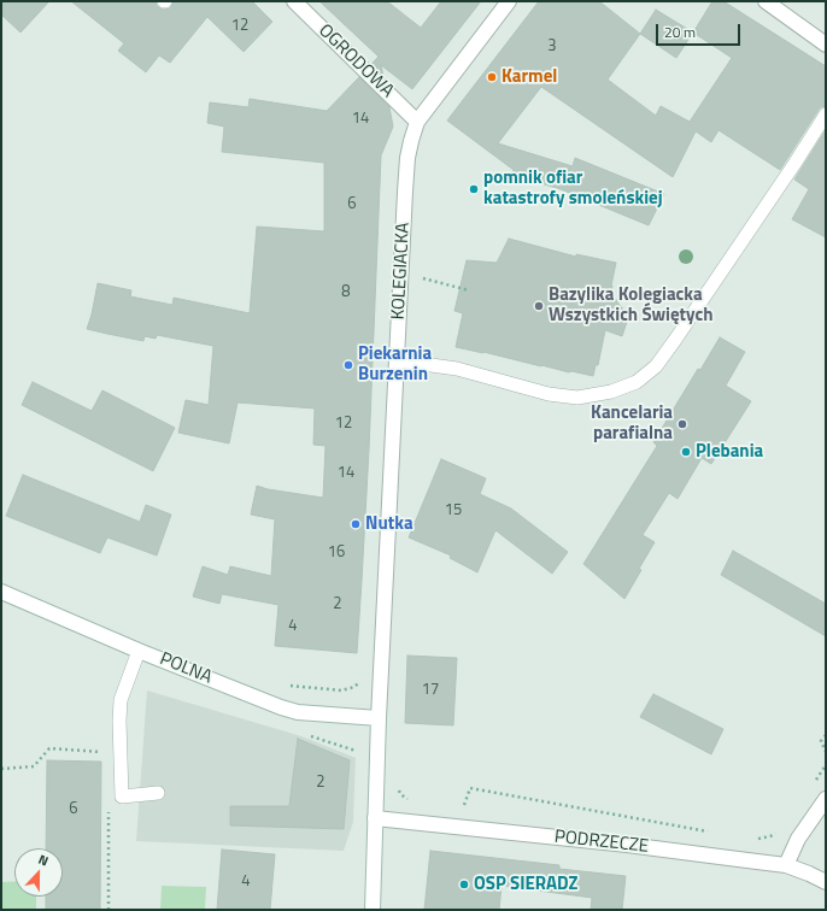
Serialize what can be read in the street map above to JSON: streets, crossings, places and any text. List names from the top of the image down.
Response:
{
  "streets": {
    "street": [
      "OGRODOWA",
      "KOLEGIACKA",
      "POLNA",
      "PODRZECZE"
    ]
  },
  "crossings": [
    ["OGRODOWA", "KOLEGIACKA"],
    ["KOLEGIACKA", "POLNA"],
    ["KOLEGIACKA", "PODRZECZE"]
  ],
  "places": [
    "Karmel",
    "pomnik ofiar katastrofy smoleńskiej",
    "Bazylika Kolegiacka Wszystkich Świętych",
    "Piekarnia Burzenin",
    "Kancelaria parafialna",
    "Plebania",
    "Nutka",
    "OSP SIERADZ"
  ],
  "house_numbers": [
    "12",
    "3",
    "14",
    "6",
    "8",
    "12",
    "14",
    "15",
    "16",
    "2",
    "4",
    "17",
    "2",
    "6",
    "4"
  ],
  "scale_bar": "20 m",
  "north": "top"
}
